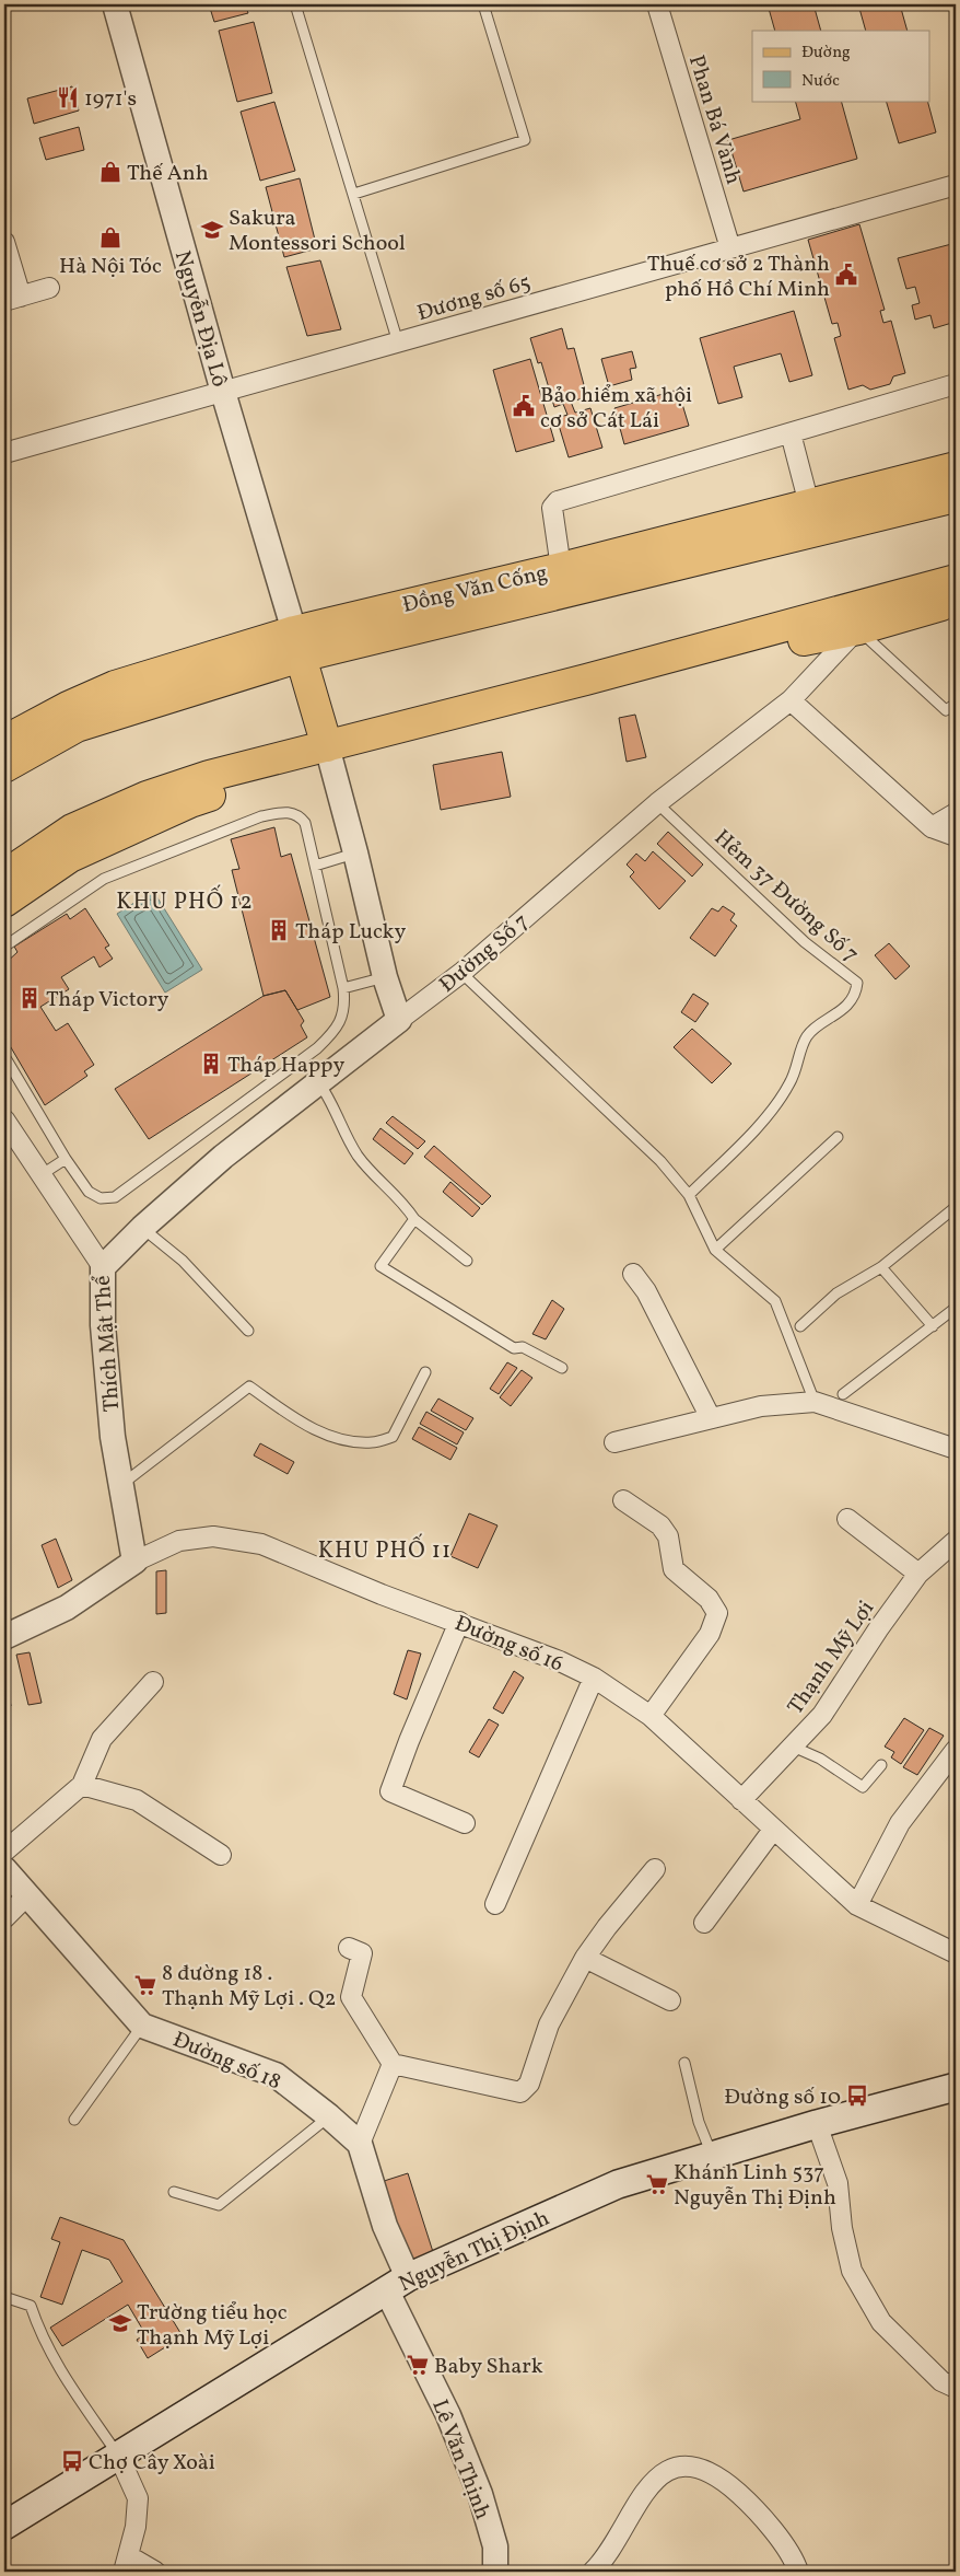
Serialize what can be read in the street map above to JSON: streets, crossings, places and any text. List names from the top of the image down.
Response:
{
  "streets": {
    "main road": ["Đồng Văn Cống", "Nguyễn Thị Định"],
    "street": [
      "Phan Bá Vành",
      "Đương số 65",
      "Nguyễn Địa Lô",
      "Đường Số 7",
      "Thích Mật Thể",
      "Đường số 16",
      "Thạnh Mỹ Lợi",
      "Đường số 18",
      "Lê Văn Thịnh"
    ],
    "lane": ["Hẻm 37 Đường Số 7"]
  },
  "crossings": [
    ["Phan Bá Vành", "Đương số 65"],
    ["Đương số 65", "Nguyễn Địa Lô"],
    ["Nguyễn Địa Lô", "Đồng Văn Cống"],
    ["Hẻm 37 Đường Số 7", "Đường Số 7"],
    ["Đường Số 7", "Thích Mật Thể"],
    ["Thích Mật Thể", "Đường số 16"],
    ["Đường số 16", "Thạnh Mỹ Lợi"],
    ["Nguyễn Thị Định", "Lê Văn Thịnh"]
  ],
  "districts": ["KHU PHỐ 12", "KHU PHỐ 11"],
  "places": {
    "restaurant": ["1971's"],
    "shop": ["Thế Anh", "Hà Nội Tóc"],
    "school or university": ["Sakura Montessori School", "Trường tiểu học Thạnh Mỹ Lợi"],
    "public building": ["Thuế cơ sở 2 Thành phố Hồ Chí Minh", "Bảo hiểm xã hội cơ sở Cát Lái"],
    "building": ["Tháp Lucky", "Tháp Victory", "Tháp Happy"],
    "supermarket": ["8 đường 18 . Thạnh Mỹ Lợi . Q2", "Khánh Linh 537 Nguyễn Thị Định", "Baby Shark"],
    "bus stop": ["Đường số 10", "Chợ Cây Xoài"]
  },
  "legend": ["Đường", "Nước"]
}
